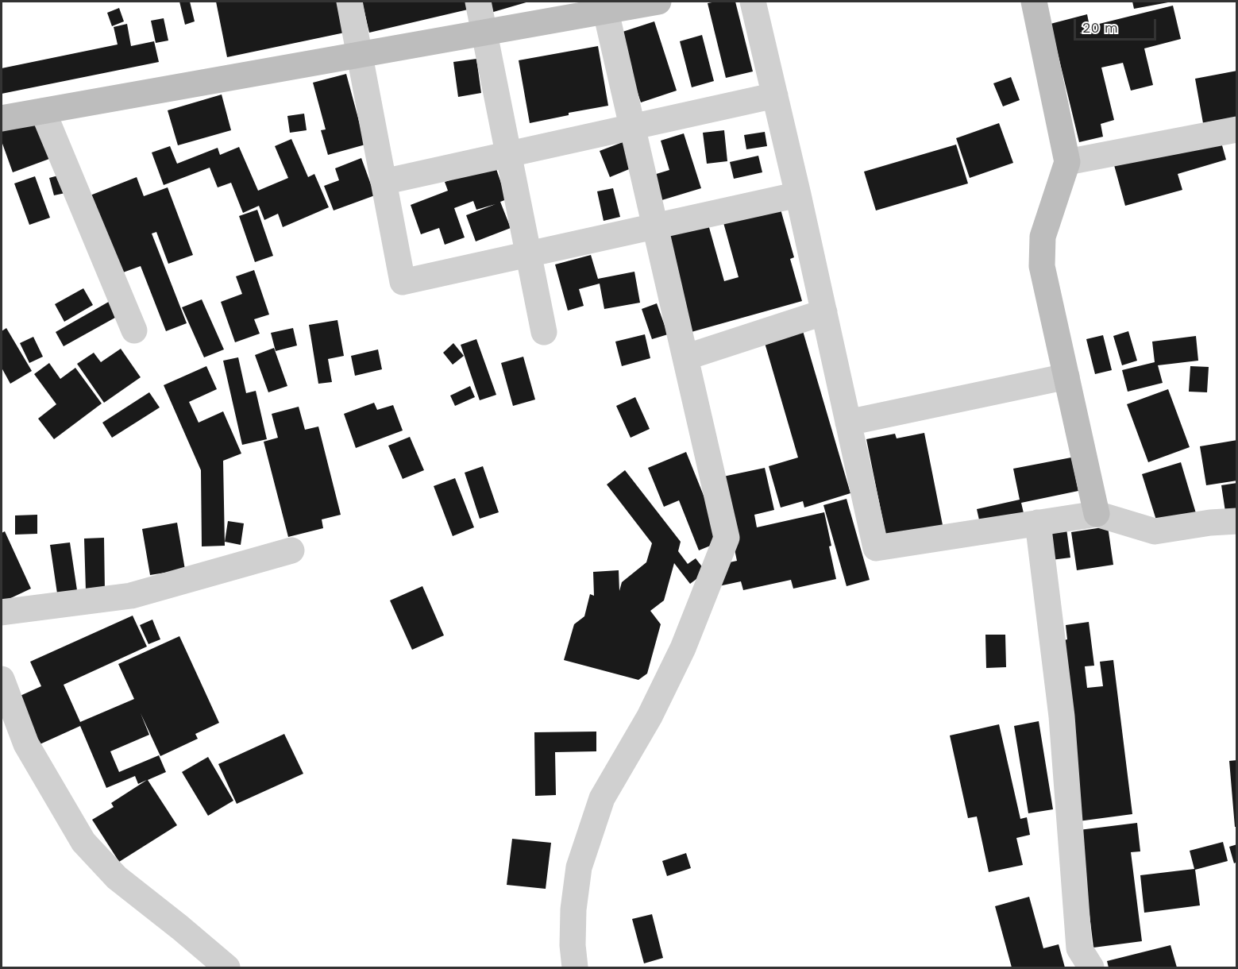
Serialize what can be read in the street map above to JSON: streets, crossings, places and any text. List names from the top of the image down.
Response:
{
  "scale_bar": "20 m"
}
